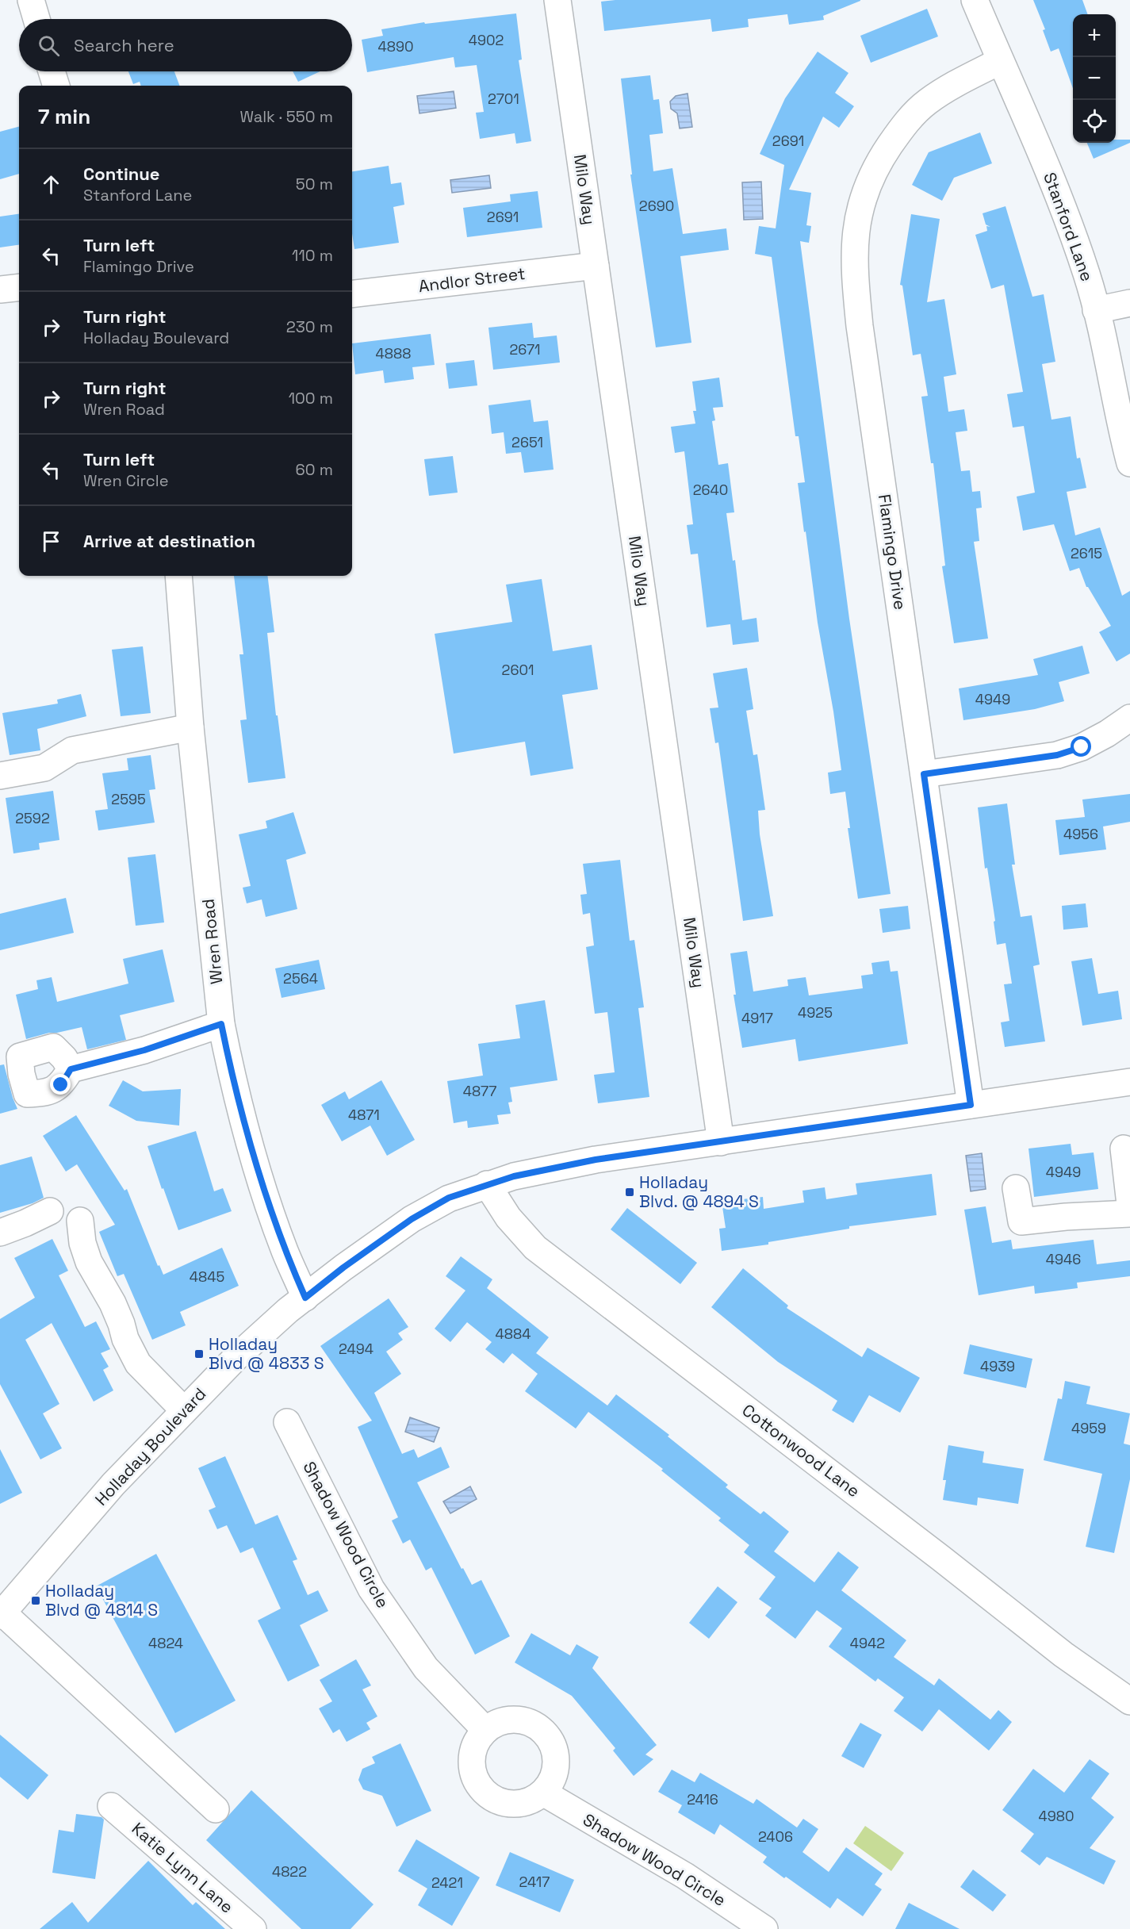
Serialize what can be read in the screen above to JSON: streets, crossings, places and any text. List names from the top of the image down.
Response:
{
  "streets": {
    "street": [
      "Milo Way",
      "Stanford Lane",
      "Andlor Street",
      "Flamingo Drive",
      "Wren Road",
      "Holladay Boulevard",
      "Cottonwood Lane",
      "Shadow Wood Circle",
      "Katie Lynn Lane"
    ]
  },
  "crossings": [
    ["Milo Way", "Andlor Street"],
    ["Milo Way", "Holladay Boulevard"],
    ["Stanford Lane", "Flamingo Drive"],
    ["Flamingo Drive", "Holladay Boulevard"],
    ["Wren Road", "Holladay Boulevard"],
    ["Holladay Boulevard", "Cottonwood Lane"]
  ],
  "places": {
    "transit": ["Holladay Blvd. @ 4894 S", "Holladay Blvd @ 4833 S", "Holladay Blvd @ 4814 S"]
  },
  "house_numbers": [
    "4902",
    "4890",
    "2701",
    "2691",
    "2690",
    "2691",
    "2671",
    "4888",
    "2651",
    "2640",
    "2615",
    "2601",
    "4949",
    "2595",
    "2592",
    "4956",
    "2564",
    "4925",
    "4917",
    "4877",
    "4871",
    "4949",
    "4946",
    "4845",
    "4884",
    "2494",
    "4939",
    "4959",
    "4824",
    "4942",
    "2416",
    "4980",
    "2406",
    "4822",
    "2417",
    "2421"
  ],
  "page": {
    "map_buttons": ["+", "−"],
    "search": "Search here",
    "heading": ["7 min", "Walk · 550 m"],
    "list": [
      ["Continue", "Stanford Lane", "50 m"],
      ["Turn left", "Flamingo Drive", "110 m"],
      ["Turn right", "Holladay Boulevard", "230 m"],
      ["Turn right", "Wren Road", "100 m"],
      ["Turn left", "Wren Circle", "60 m"],
      "Arrive at destination"
    ]
  }
}
